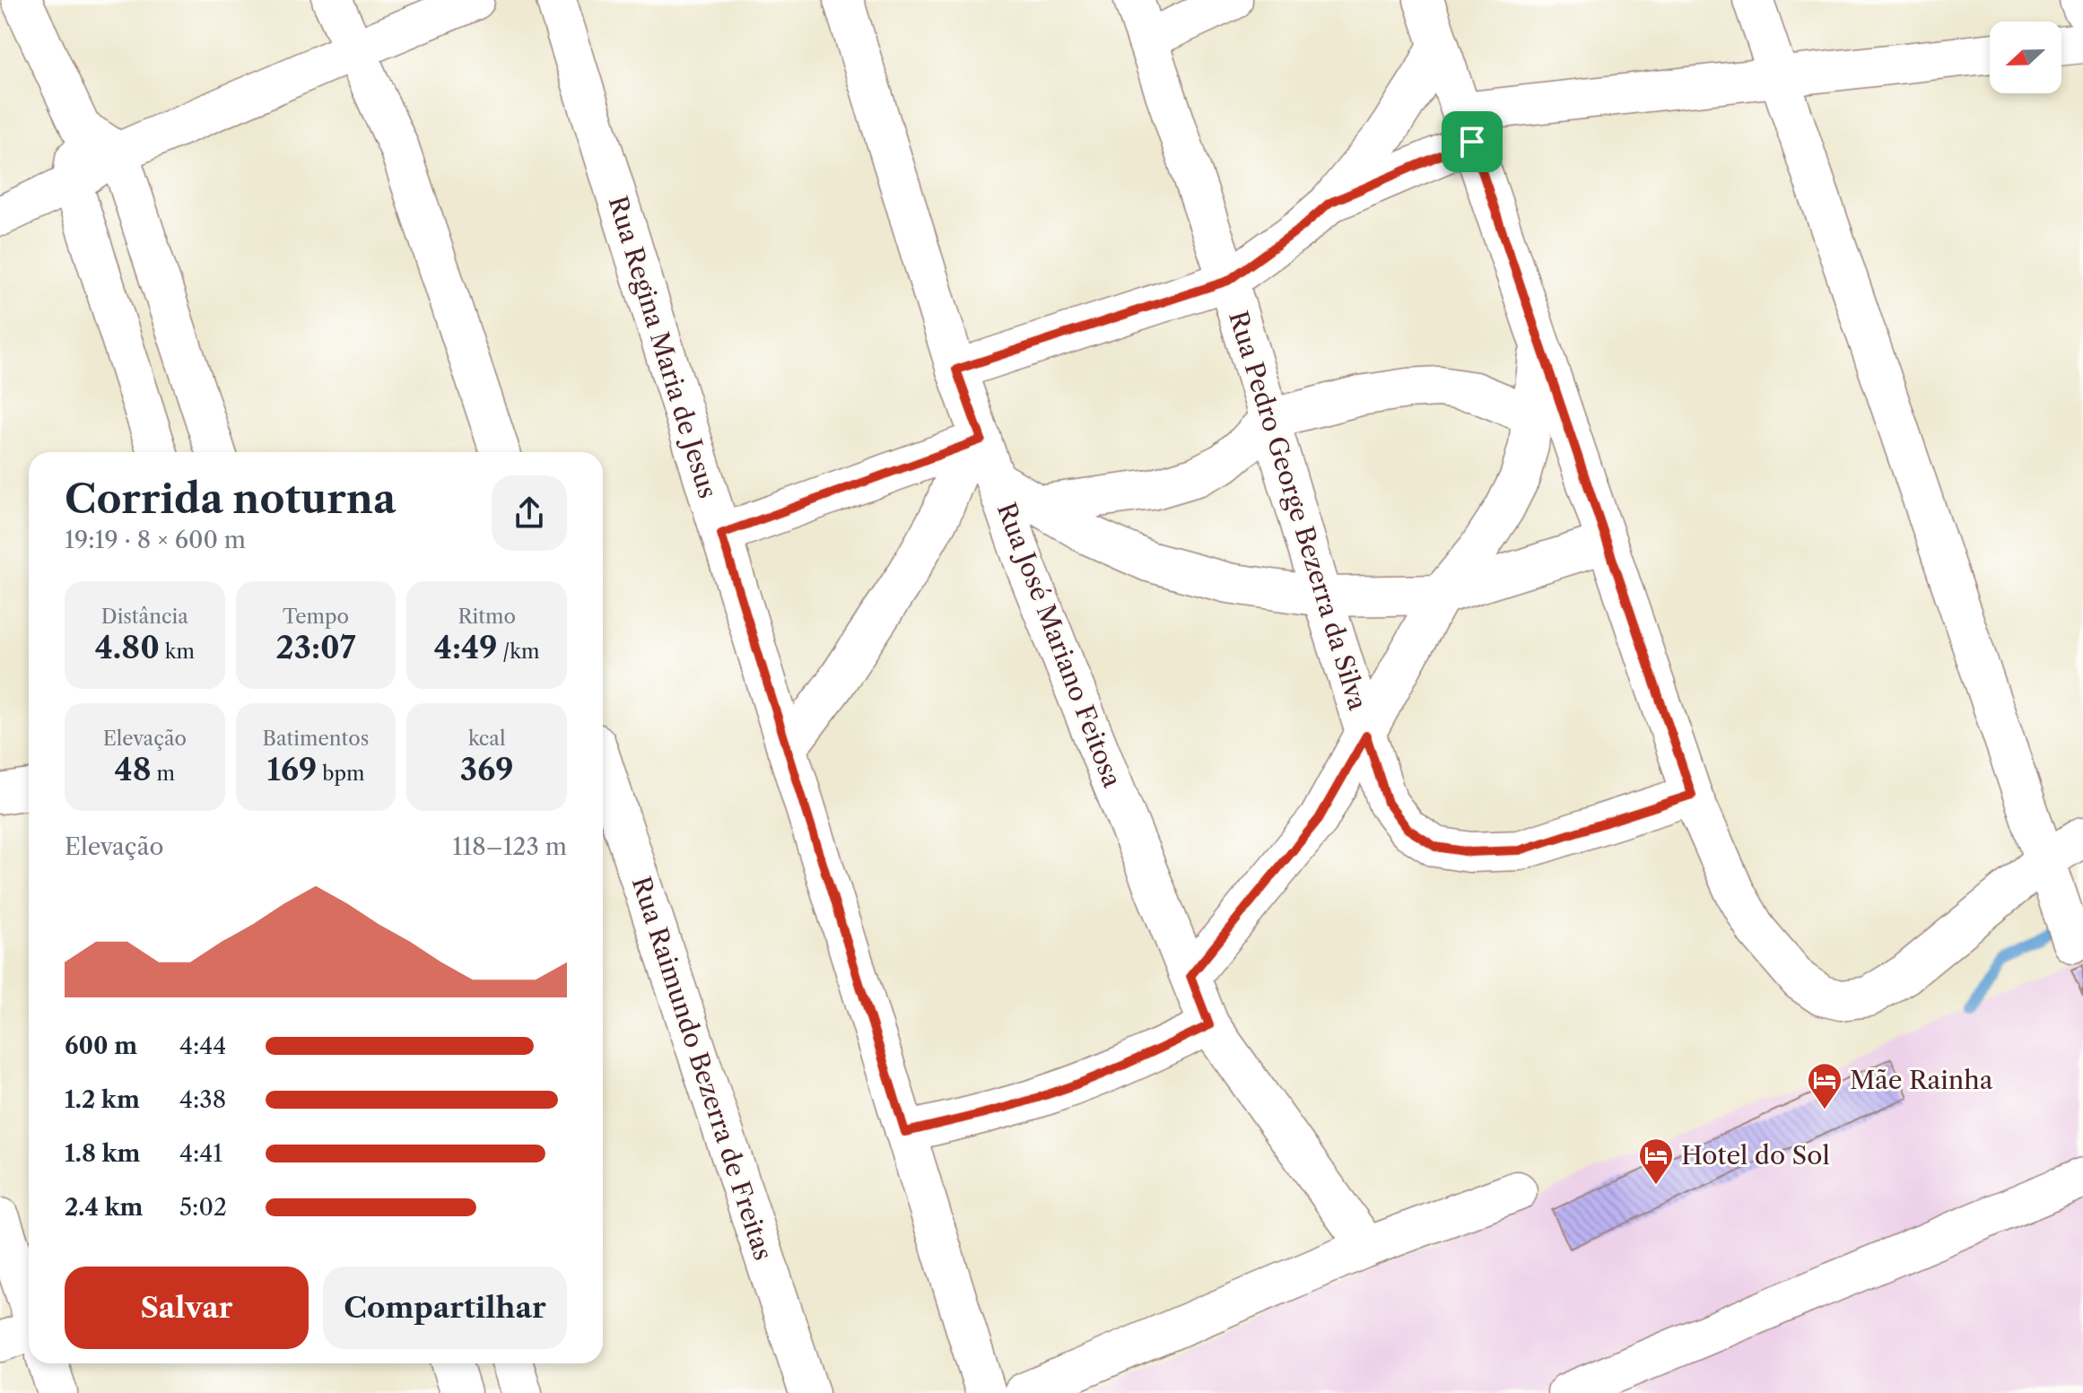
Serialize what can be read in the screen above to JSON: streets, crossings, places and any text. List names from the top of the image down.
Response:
{
  "streets": {
    "street": [
      "Rua Regina Maria de Jesus",
      "Rua Pedro George Bezerra da Silva",
      "Rua José Mariano Feitosa",
      "Rua Raimundo Bezerra de Freitas"
    ]
  },
  "places": {
    "hotel": ["Mãe Rainha", "Hotel do Sol"]
  },
  "north": "left",
  "page": {
    "heading": ["Corrida noturna", "19:19 · 8 × 600 m"],
    "stats": [
      ["Distância", "4.80 km"],
      ["Tempo", "23:07"],
      ["Ritmo", "4:49 /km"],
      ["Elevação", "48 m"],
      ["Batimentos", "169 bpm"],
      ["kcal", "369"]
    ],
    "chart": ["Elevação", "118–123 m"],
    "list": [
      {
        "name": "600 m",
        "note": "4:44"
      },
      {
        "name": "1.2 km",
        "note": "4:38"
      },
      {
        "name": "1.8 km",
        "note": "4:41"
      },
      {
        "name": "2.4 km",
        "note": "5:02"
      }
    ],
    "buttons": ["Salvar", "Compartilhar"]
  }
}
